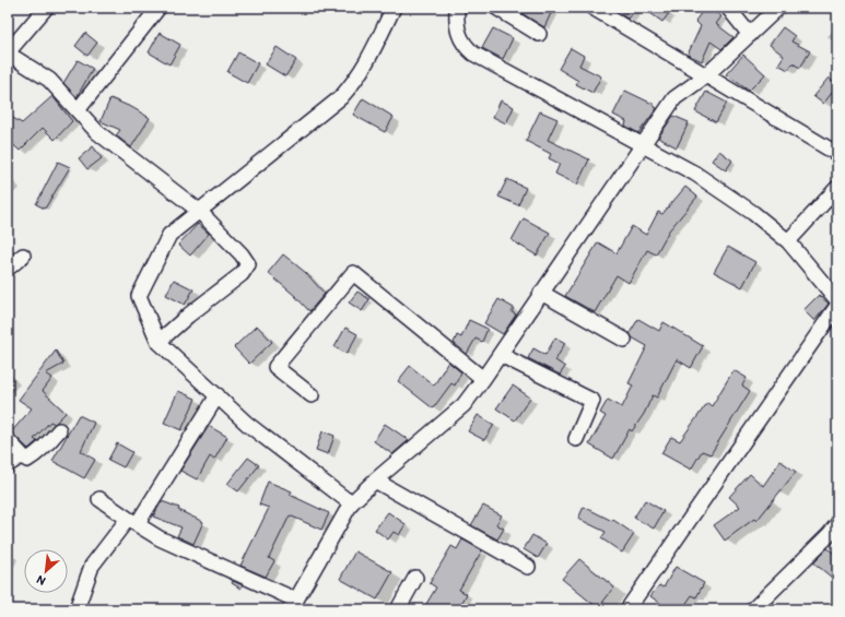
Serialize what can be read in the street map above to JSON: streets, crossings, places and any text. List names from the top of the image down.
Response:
{
  "north": "bottom left"
}
